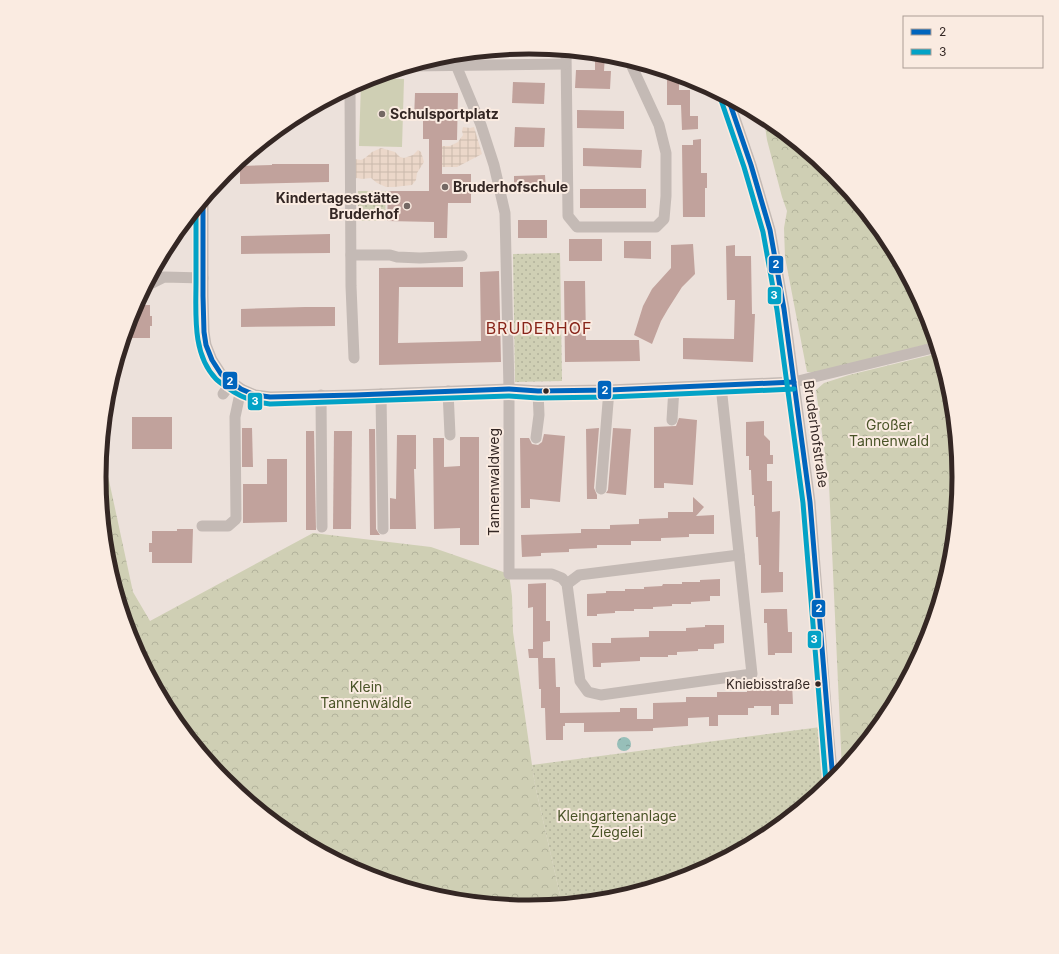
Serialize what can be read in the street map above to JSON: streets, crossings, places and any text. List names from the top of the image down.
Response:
{
  "streets": {
    "street": ["Bruderhofstraße", "Tannenwaldweg"]
  },
  "districts": ["BRUDERHOF"],
  "parks": ["Großer Tannenwald", "Klein Tannenwäldle", "Kleingartenanlage Ziegelei"],
  "places": [
    "Schulsportplatz",
    "Bruderhofschule",
    "Kindertagesstätte Bruderhof",
    "Kniebisstraße"
  ],
  "lines": ["transit line 3", "transit line 2"],
  "legend": ["2", "3"]
}
